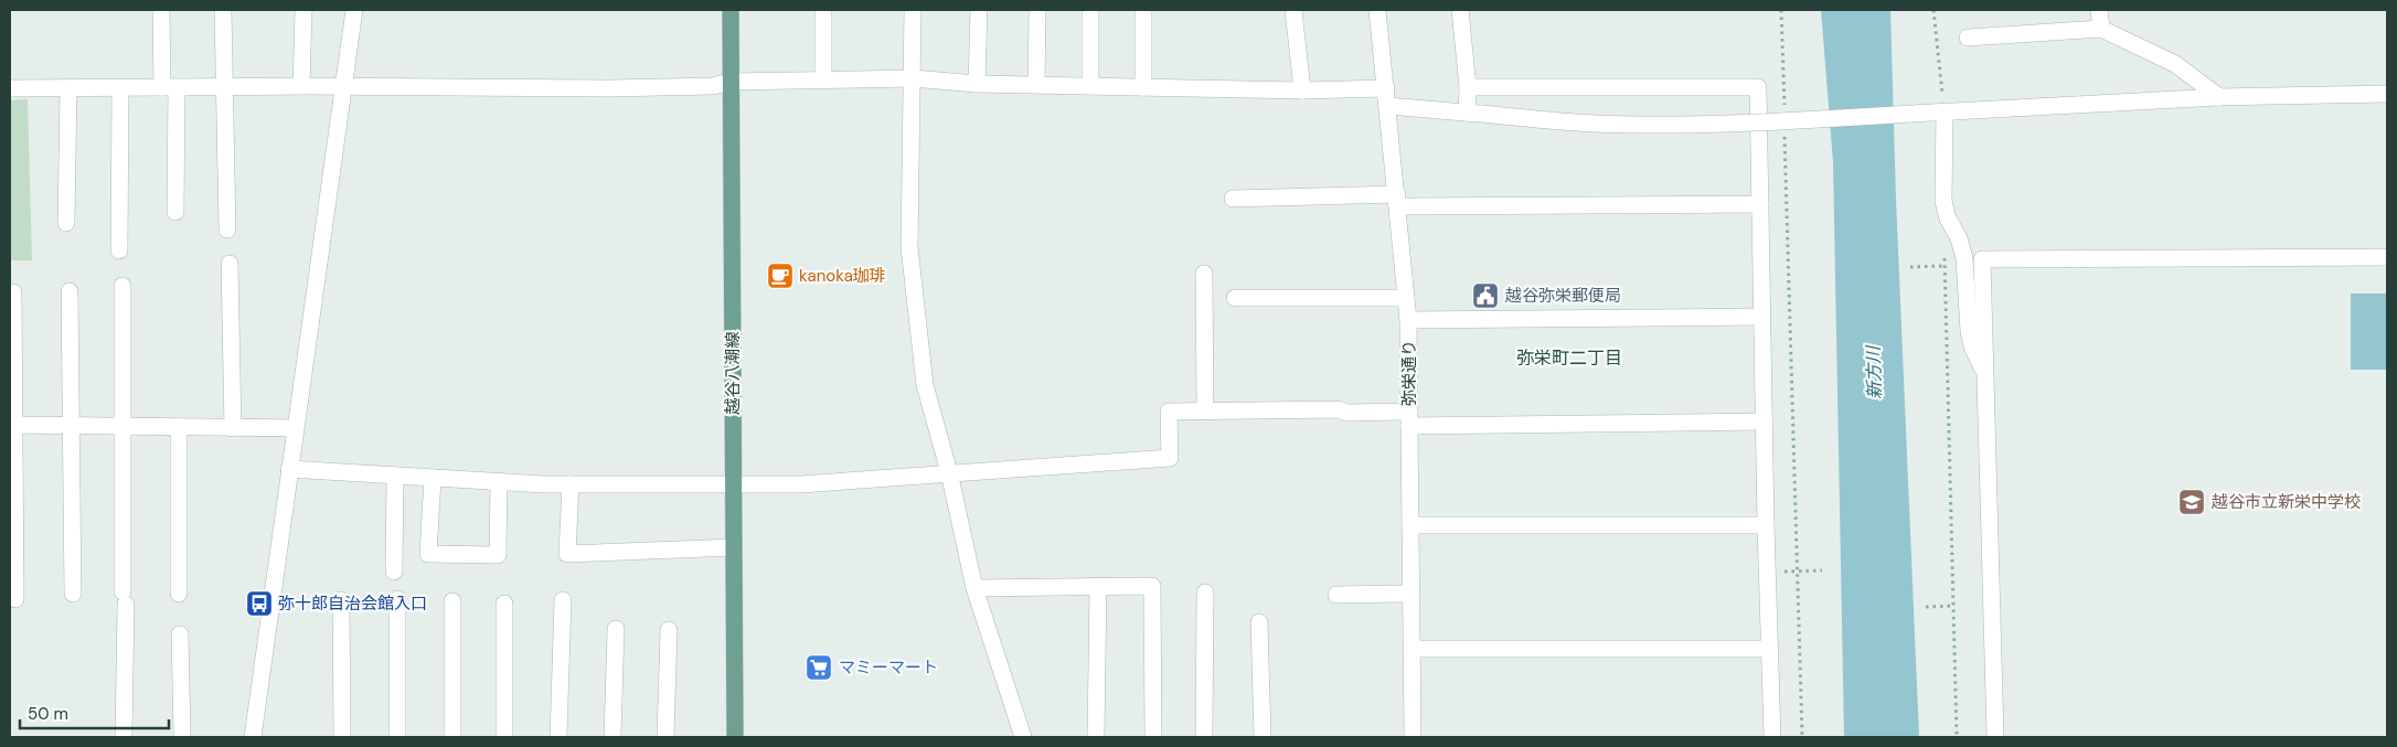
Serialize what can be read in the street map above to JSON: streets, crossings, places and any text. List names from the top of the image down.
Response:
{
  "streets": {
    "main road": ["越谷八潮線"],
    "street": ["弥栄通り"]
  },
  "districts": ["弥栄町二丁目"],
  "water": ["新方川"],
  "places": {
    "cafe": ["kanoka珈琲"],
    "public building": ["越谷弥栄郵便局"],
    "school or university": ["越谷市立新栄中学校"],
    "bus stop": ["弥十郎自治会館入口"],
    "supermarket": ["マミーマート"]
  },
  "scale_bar": "50 m"
}
